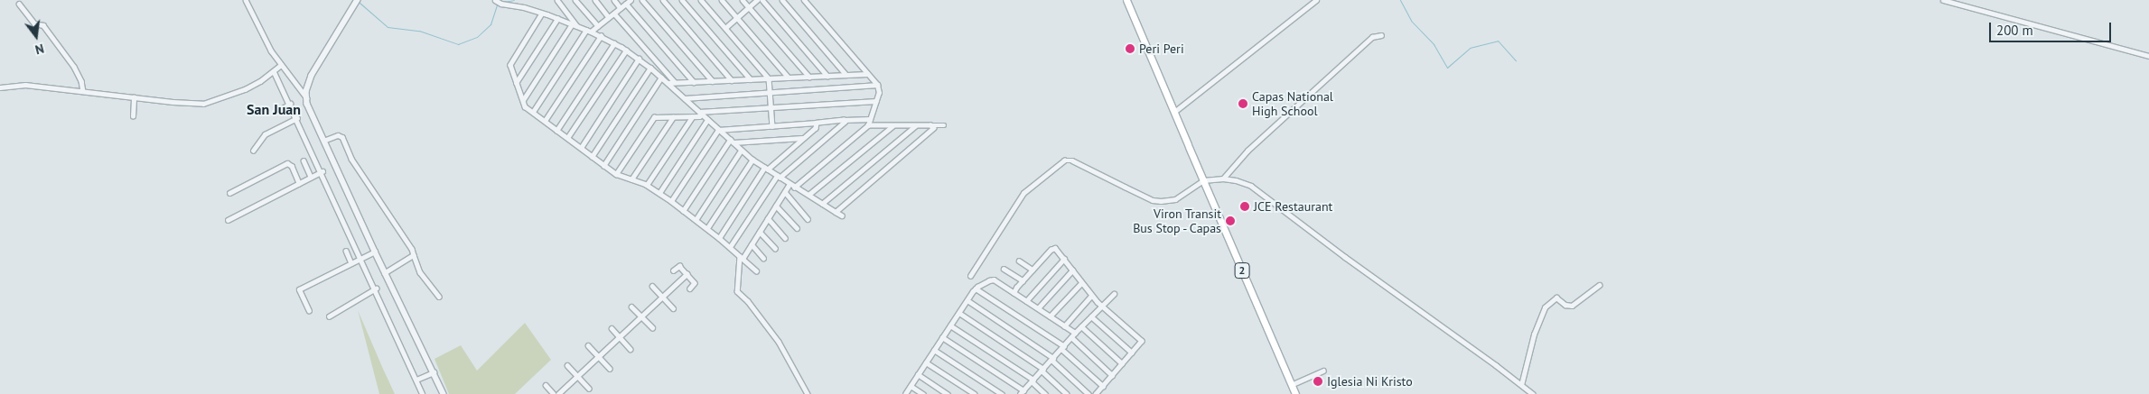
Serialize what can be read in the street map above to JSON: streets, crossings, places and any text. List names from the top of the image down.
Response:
{
  "streets": {
    "highway": ["2"]
  },
  "districts": ["San Juan"],
  "places": [
    "Peri Peri",
    "Capas National High School",
    "JCE Restaurant",
    "Viron Transit Bus Stop - Capas",
    "Iglesia Ni Kristo"
  ],
  "scale_bar": "200 m",
  "north": "bottom"
}
